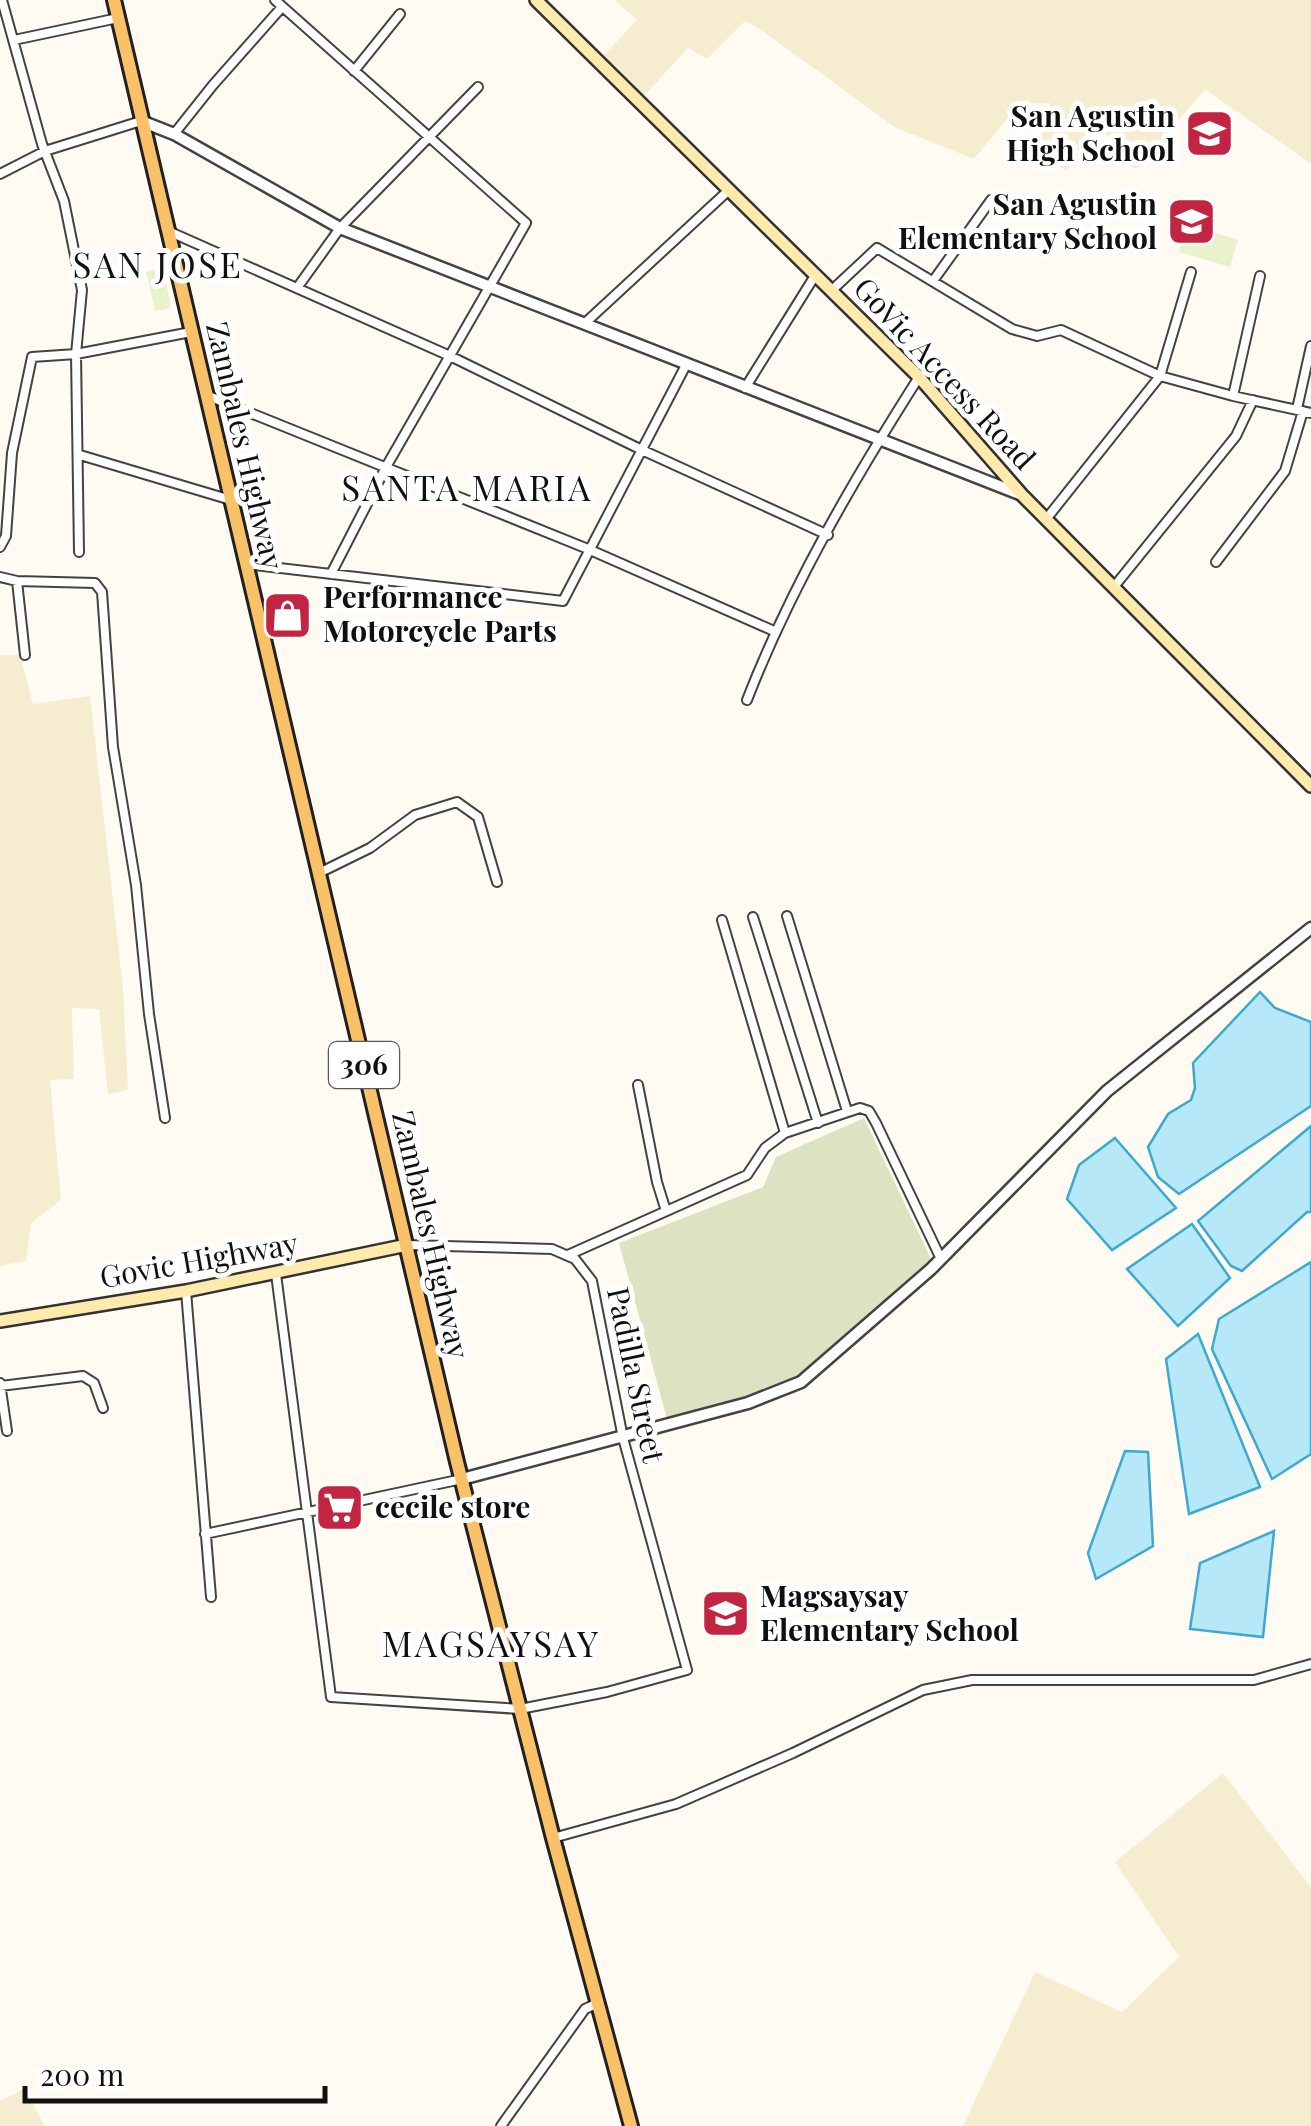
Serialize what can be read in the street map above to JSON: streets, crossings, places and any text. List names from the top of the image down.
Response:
{
  "streets": {
    "main road": [
      "GoVic Access Road",
      "Zambales Highway",
      "306",
      "Govic Highway"
    ],
    "street": ["Padilla Street"]
  },
  "crossings": [
    ["Zambales Highway", "Govic Highway"],
    ["Zambales Highway", "Padilla Street"]
  ],
  "districts": ["SAN JOSE", "SANTA MARIA", "MAGSAYSAY"],
  "places": {
    "school or university": ["San Agustin High School", "San Agustin Elementary School", "Magsaysay Elementary School"],
    "shop": ["Performance Motorcycle Parts"],
    "supermarket": ["cecile store"]
  },
  "scale_bar": "200 m"
}
